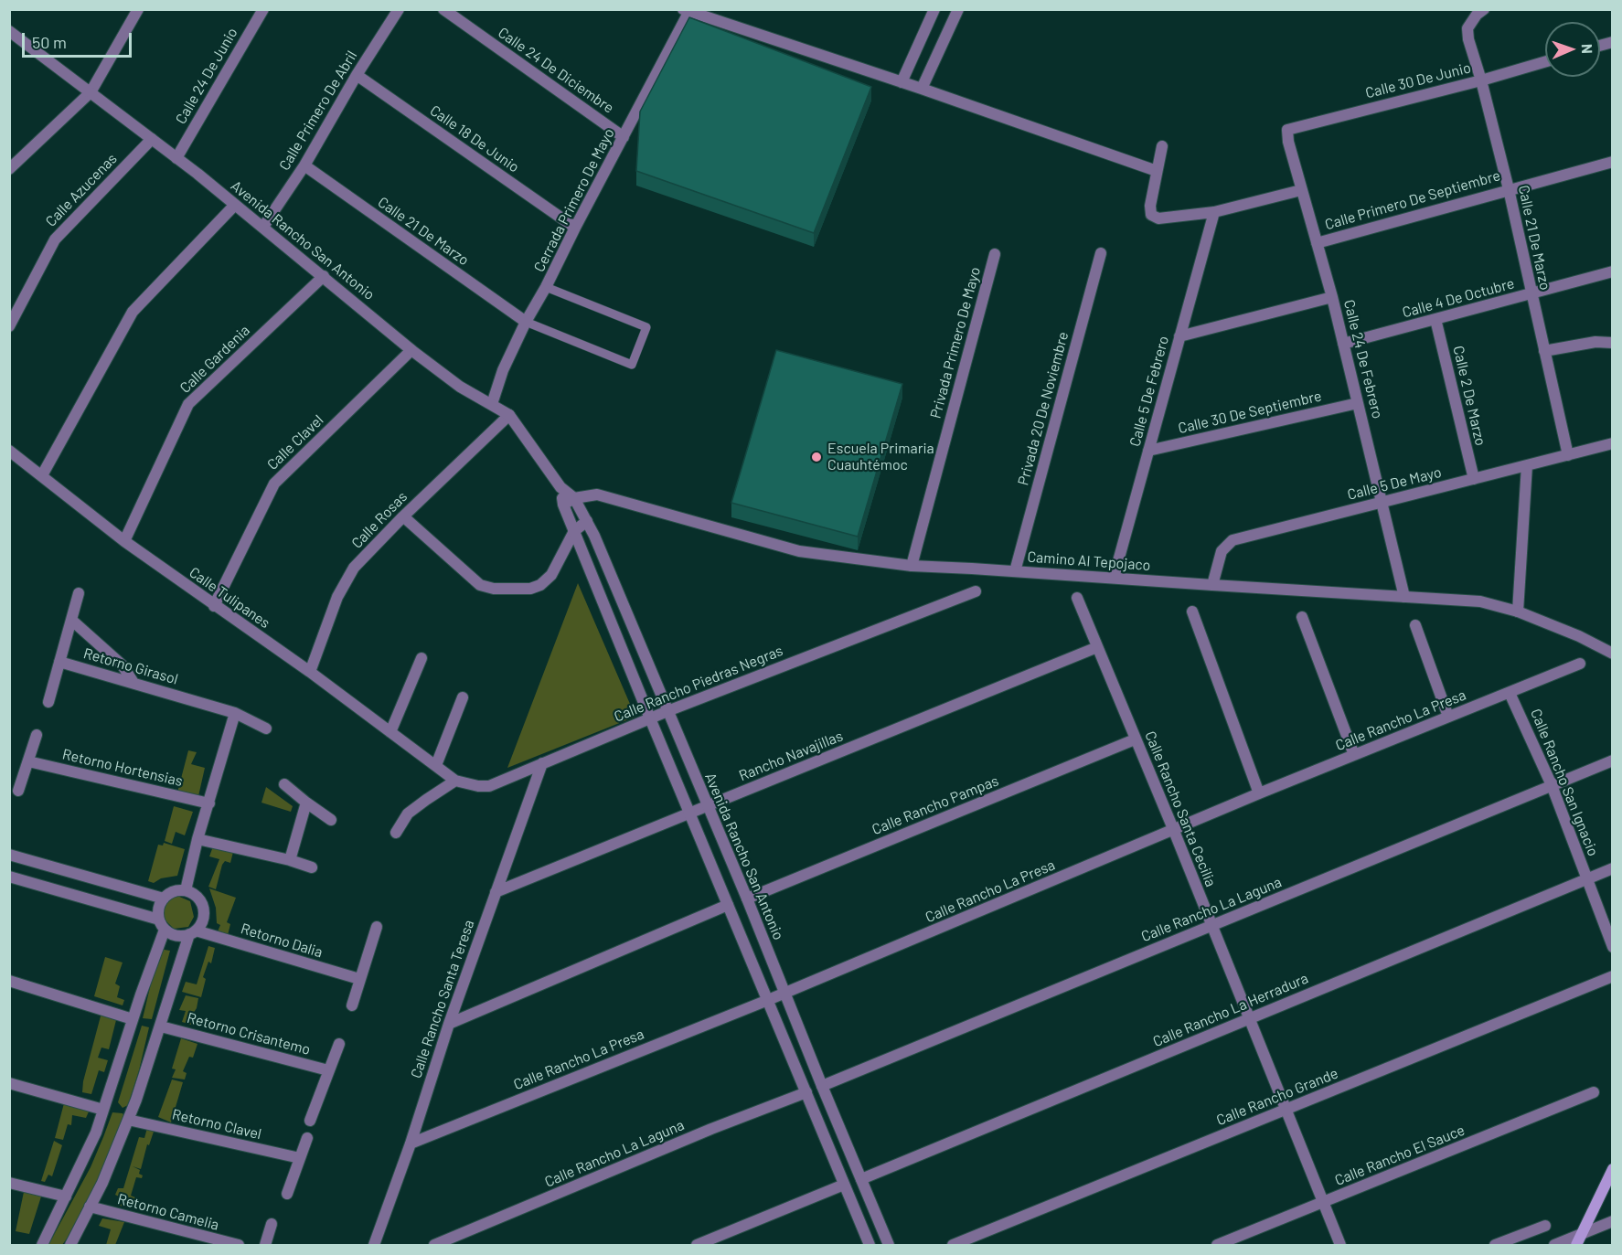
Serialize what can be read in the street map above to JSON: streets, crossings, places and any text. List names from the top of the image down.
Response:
{
  "streets": {
    "street": [
      "Calle 24 De Diciembre",
      "Calle 24 De Junio",
      "Calle 30 De Junio",
      "Calle Primero De Abril",
      "Calle 18 De Junio",
      "Calle Azucenas",
      "Cerrada Primero De Mayo",
      "Calle Primero De Septiembre",
      "Calle 21 De Marzo",
      "Avenida Rancho San Antonio",
      "Calle 4 De Octubre",
      "Privada Primero De Mayo",
      "Calle Gardenia",
      "Calle 24 De Febrero",
      "Calle 5 De Febrero",
      "Calle 2 De Marzo",
      "Privada 20 De Noviembre",
      "Calle 30 De Septiembre",
      "Calle Clavel",
      "Calle 5 De Mayo",
      "Calle Rosas",
      "Camino Al Tepojaco",
      "Calle Tulipanes",
      "Retorno Girasol",
      "Calle Rancho Piedras Negras",
      "Calle Rancho La Presa",
      "Rancho Navajillas",
      "Retorno Hortensias",
      "Calle Rancho San Ignacio",
      "Calle Rancho Pampas",
      "Calle Rancho Santa Cecilia",
      "Calle Rancho La Laguna",
      "Retorno Dalia",
      "Calle Rancho Santa Teresa",
      "Calle Rancho La Herradura",
      "Retorno Crisantemo",
      "Calle Rancho Grande",
      "Retorno Clavel",
      "Calle Rancho El Sauce",
      "Retorno Camelia"
    ]
  },
  "crossings": [
    ["Calle 24 De Diciembre", "Cerrada Primero De Mayo"],
    ["Calle 24 De Junio", "Avenida Rancho San Antonio"],
    ["Calle 30 De Junio", "Calle 21 De Marzo"],
    ["Calle 30 De Junio", "Calle 24 De Febrero"],
    ["Calle Primero De Abril", "Calle 18 De Junio"],
    ["Calle Primero De Abril", "Calle 21 De Marzo"],
    ["Calle Primero De Abril", "Avenida Rancho San Antonio"],
    ["Calle 18 De Junio", "Cerrada Primero De Mayo"],
    ["Calle Azucenas", "Avenida Rancho San Antonio"],
    ["Cerrada Primero De Mayo", "Calle 21 De Marzo"],
    ["Cerrada Primero De Mayo", "Avenida Rancho San Antonio"],
    ["Calle Primero De Septiembre", "Calle 21 De Marzo"],
    ["Calle Primero De Septiembre", "Calle 24 De Febrero"],
    ["Calle 21 De Marzo", "Calle 4 De Octubre"],
    ["Calle 21 De Marzo", "Calle 5 De Mayo"],
    ["Avenida Rancho San Antonio", "Calle Gardenia"],
    ["Avenida Rancho San Antonio", "Calle Clavel"],
    ["Avenida Rancho San Antonio", "Calle Rosas"],
    ["Avenida Rancho San Antonio", "Camino Al Tepojaco"],
    ["Avenida Rancho San Antonio", "Calle Rancho Piedras Negras"],
    ["Avenida Rancho San Antonio", "Calle Rancho La Presa"],
    ["Avenida Rancho San Antonio", "Rancho Navajillas"],
    ["Avenida Rancho San Antonio", "Calle Rancho Pampas"],
    ["Avenida Rancho San Antonio", "Calle Rancho La Laguna"],
    ["Avenida Rancho San Antonio", "Calle Rancho La Herradura"],
    ["Calle 4 De Octubre", "Calle 24 De Febrero"],
    ["Calle 4 De Octubre", "Calle 2 De Marzo"],
    ["Privada Primero De Mayo", "Camino Al Tepojaco"],
    ["Calle Gardenia", "Calle Tulipanes"],
    ["Calle 24 De Febrero", "Calle 30 De Septiembre"],
    ["Calle 24 De Febrero", "Calle 5 De Mayo"],
    ["Calle 24 De Febrero", "Camino Al Tepojaco"],
    ["Calle 5 De Febrero", "Calle 30 De Septiembre"],
    ["Calle 5 De Febrero", "Camino Al Tepojaco"],
    ["Calle 2 De Marzo", "Calle 5 De Mayo"],
    ["Privada 20 De Noviembre", "Camino Al Tepojaco"],
    ["Calle Clavel", "Calle Tulipanes"],
    ["Calle 5 De Mayo", "Camino Al Tepojaco"],
    ["Calle Rosas", "Calle Tulipanes"],
    ["Calle Tulipanes", "Calle Rancho Piedras Negras"],
    ["Calle Rancho Piedras Negras", "Calle Rancho Santa Teresa"],
    ["Calle Rancho La Presa", "Calle Rancho San Ignacio"],
    ["Calle Rancho La Presa", "Calle Rancho Santa Cecilia"],
    ["Calle Rancho La Presa", "Calle Rancho Santa Teresa"],
    ["Rancho Navajillas", "Calle Rancho Santa Cecilia"],
    ["Rancho Navajillas", "Calle Rancho Santa Teresa"],
    ["Calle Rancho San Ignacio", "Calle Rancho La Laguna"],
    ["Calle Rancho San Ignacio", "Calle Rancho La Herradura"],
    ["Calle Rancho Pampas", "Calle Rancho Santa Cecilia"],
    ["Calle Rancho Santa Cecilia", "Calle Rancho La Laguna"],
    ["Calle Rancho Santa Cecilia", "Calle Rancho La Herradura"],
    ["Calle Rancho Santa Cecilia", "Calle Rancho Grande"],
    ["Calle Rancho Santa Cecilia", "Calle Rancho El Sauce"]
  ],
  "places": ["Escuela Primaria Cuauhtémoc"],
  "scale_bar": "50 m",
  "north": "right"
}
